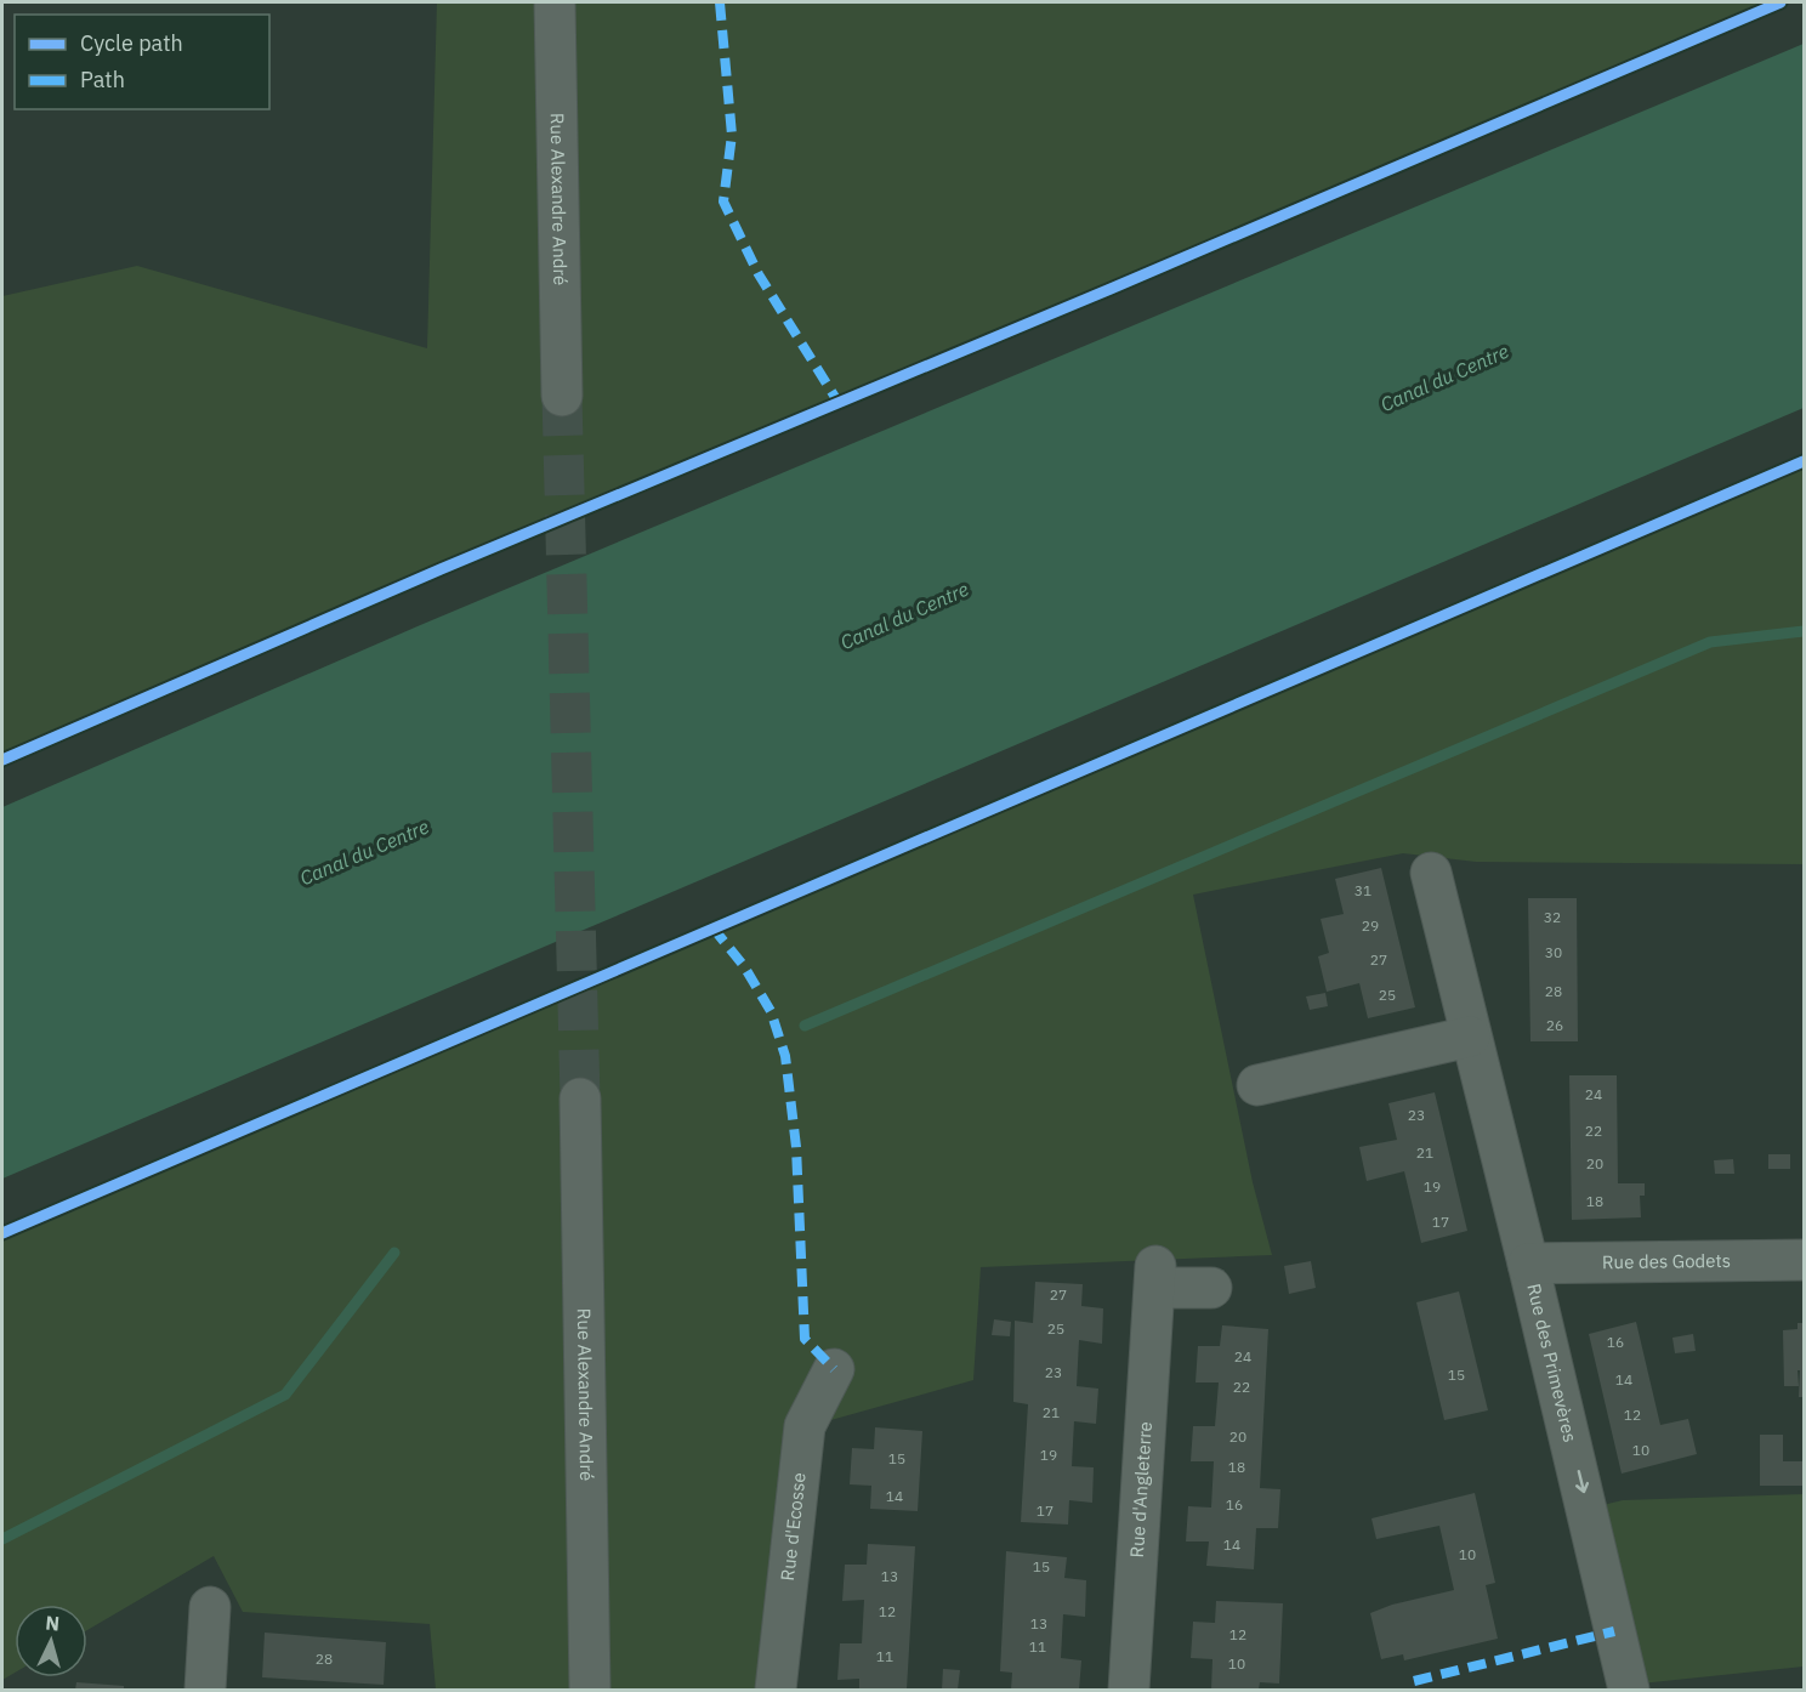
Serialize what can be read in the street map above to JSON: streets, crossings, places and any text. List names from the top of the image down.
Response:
{
  "streets": {
    "street": [
      "Rue Alexandre André",
      "Rue des Godets",
      "Rue des Primevères",
      "Rue d'Angleterre",
      "Rue d'Ecosse"
    ]
  },
  "crossings": [
    ["Rue des Godets", "Rue des Primevères"]
  ],
  "one_way": ["Rue des Primevères"],
  "water": ["Canal du Centre"],
  "house_numbers": [
    "31",
    "32",
    "29",
    "30",
    "27",
    "28",
    "25",
    "26",
    "24",
    "23",
    "22",
    "21",
    "20",
    "19",
    "18",
    "17",
    "27",
    "25",
    "16",
    "24",
    "23",
    "15",
    "14",
    "22",
    "21",
    "12",
    "20",
    "10",
    "19",
    "15",
    "18",
    "14",
    "16",
    "17",
    "14",
    "10",
    "15",
    "13",
    "12",
    "13",
    "12",
    "11",
    "11",
    "28",
    "10"
  ],
  "legend": ["Cycle path", "Path"],
  "north": "top"
}
